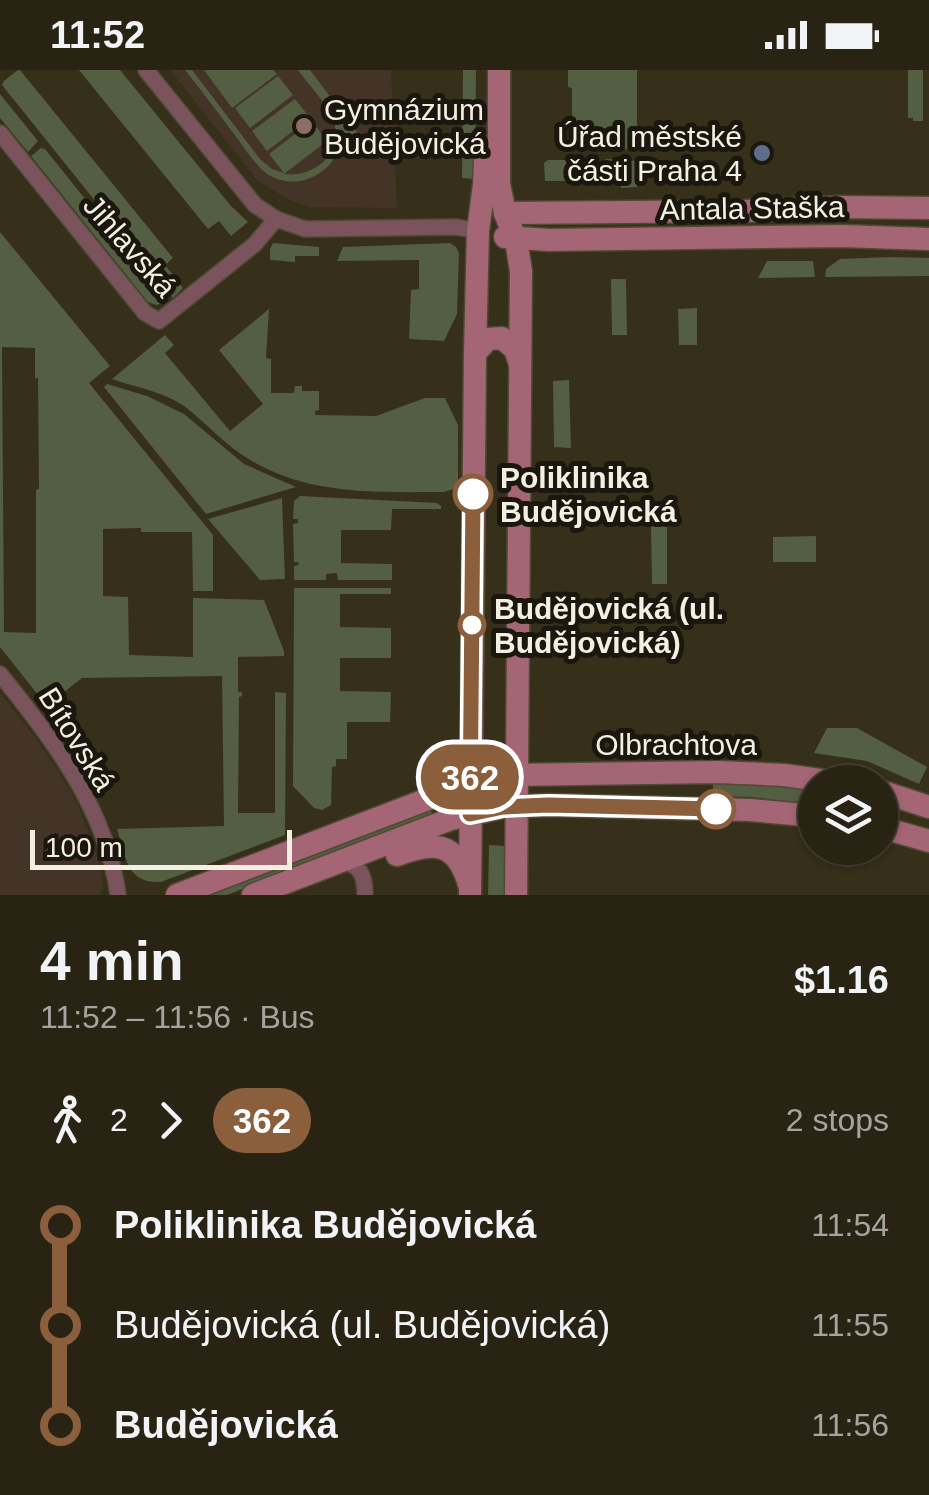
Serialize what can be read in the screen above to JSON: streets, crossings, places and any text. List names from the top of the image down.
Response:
{
  "streets": {
    "street": [
      "Antala Staška",
      "Jihlavská",
      "Bítovská",
      "Olbrachtova"
    ]
  },
  "places": [
    "Gymnázium Budějovická",
    "Úřad městské části Praha 4",
    "Poliklinika Budějovická",
    "Budějovická (ul. Budějovická)"
  ],
  "lines": ["bus line 362"],
  "scale_bar": "100 m",
  "page": {
    "status": "11:52",
    "on_map": "362",
    "scale": "100 m",
    "heading": ["4 min", "11:52 – 11:56 · Bus", "$1.16"],
    "legs": ["2", "362", "2 stops"],
    "list": [
      {
        "name": "Poliklinika Budějovická",
        "value": "11:54"
      },
      {
        "name": "Budějovická (ul. Budějovická)",
        "value": "11:55"
      },
      {
        "name": "Budějovická",
        "value": "11:56"
      }
    ]
  }
}
